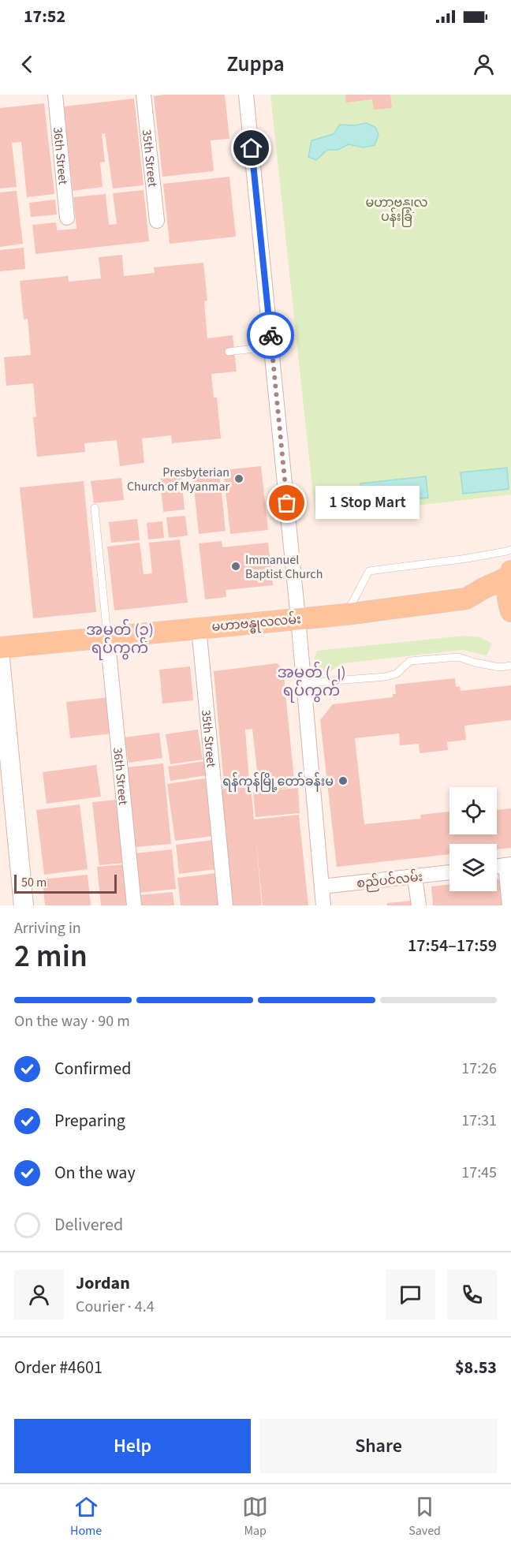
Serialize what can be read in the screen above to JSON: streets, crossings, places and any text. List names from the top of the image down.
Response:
{
  "streets": {
    "main road": ["မဟာဗန္ဓုလလမ်း"],
    "street": ["36th Street", "35th Street", "စည်ပင်လမ်း"]
  },
  "crossings": [
    ["36th Street", "မဟာဗန္ဓုလလမ်း"],
    ["35th Street", "မဟာဗန္ဓုလလမ်း"]
  ],
  "districts": ["အမှတ် (၃) ရပ်ကွက်", "အမှတ် (၂) ရပ်ကွက်"],
  "parks": ["မဟာဗန္ဓုလ ပန်းခြံ"],
  "places": [
    "Presbyterian Church of Myanmar",
    "1 Stop Mart",
    "Immanuel Baptist Church",
    "ရန်ကုန်မြို့တော်ခန်းမ"
  ],
  "scale_bar": "50 m",
  "page": {
    "status": "17:52",
    "header": "Zuppa",
    "bubble": "1 Stop Mart",
    "scale": "50 m",
    "heading": ["2 min", "Arriving in", "17:54–17:59"],
    "panel": [
      "Jordan",
      "Courier · 4.4",
      "Order #4601",
      "$8.53"
    ],
    "bar": "On the way · 90 m",
    "list": [
      ["Confirmed", "17:26"],
      ["Preparing", "17:31"],
      ["On the way", "17:45"],
      "Delivered"
    ],
    "buttons": ["Help", "Share"],
    "tabs": ["Home", "Map", "Saved"]
  }
}
